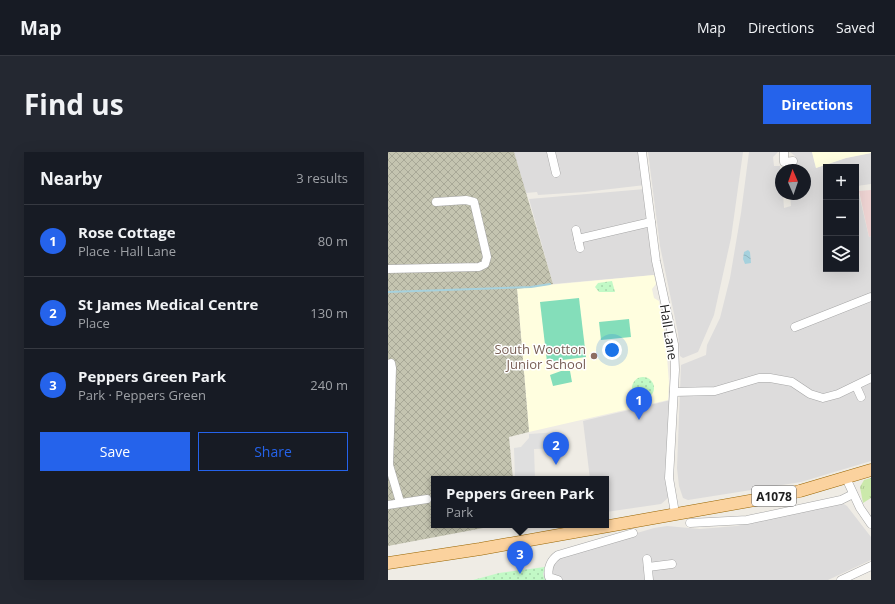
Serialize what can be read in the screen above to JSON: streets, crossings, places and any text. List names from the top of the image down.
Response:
{
  "streets": {
    "main road": ["A1078"],
    "street": ["Hall Lane"]
  },
  "crossings": [
    ["Hall Lane", "A1078"]
  ],
  "places": ["South Wootton Junior School"],
  "north": "top",
  "page": {
    "header": "Map",
    "nav": ["Map", "Directions", "Saved"],
    "title": "Find us",
    "buttons": [
      "Directions",
      ["Save", "Share"]
    ],
    "heading": ["Nearby", "3 results"],
    "map_buttons": ["+", "−"],
    "list": [
      {
        "mark": "1",
        "name": "Rose Cottage",
        "note": "Place · Hall Lane",
        "value": "80 m"
      },
      {
        "mark": "2",
        "name": "St James Medical Centre",
        "note": "Place",
        "value": "130 m"
      },
      {
        "mark": "3",
        "name": "Peppers Green Park",
        "note": "Park · Peppers Green",
        "value": "240 m"
      }
    ],
    "pins": ["1", "2", "3"],
    "popup": ["Peppers Green Park", "Park"]
  }
}
